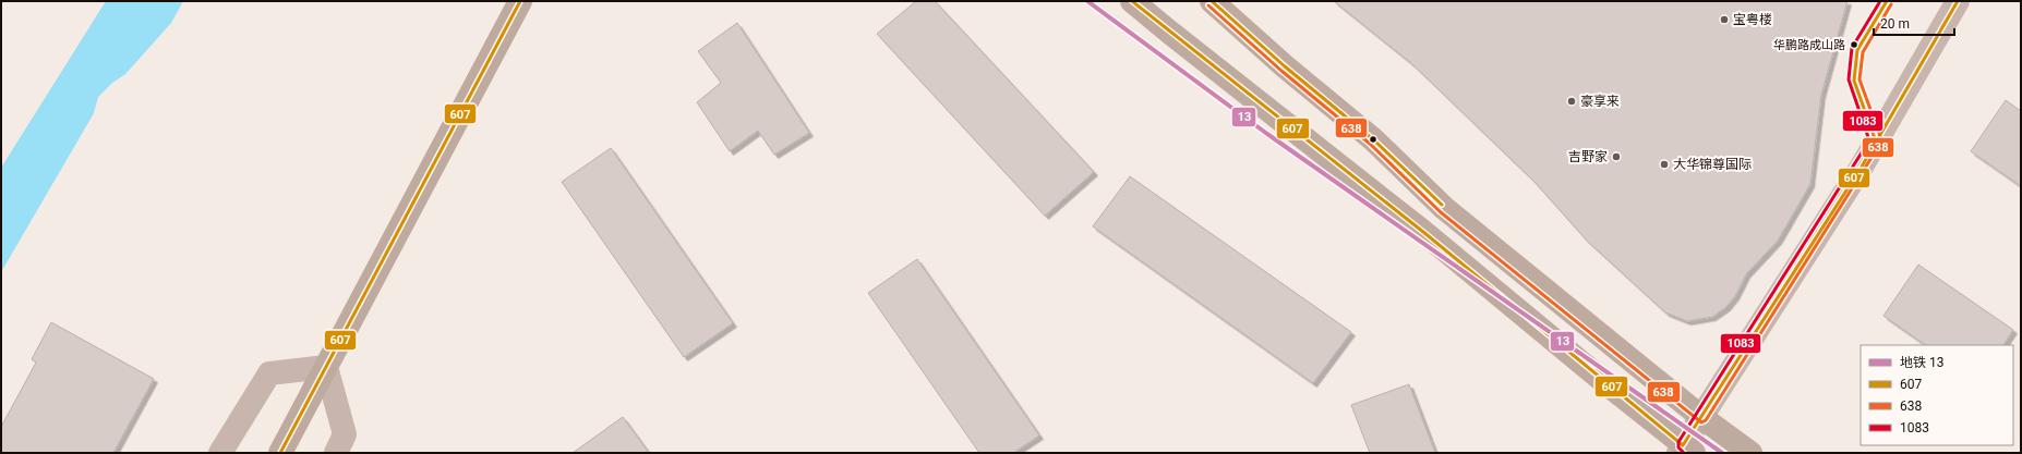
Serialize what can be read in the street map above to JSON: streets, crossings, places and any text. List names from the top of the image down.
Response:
{
  "places": [
    "宝粤楼",
    "华鹏路成山路",
    "豪享来",
    "吉野家",
    "大华锦尊国际"
  ],
  "lines": [
    "metro line 13",
    "transit line 607",
    "transit line 1083",
    "transit line 638"
  ],
  "legend": [
    "地铁 13",
    "607",
    "638",
    "1083"
  ],
  "scale_bar": "20 m"
}
